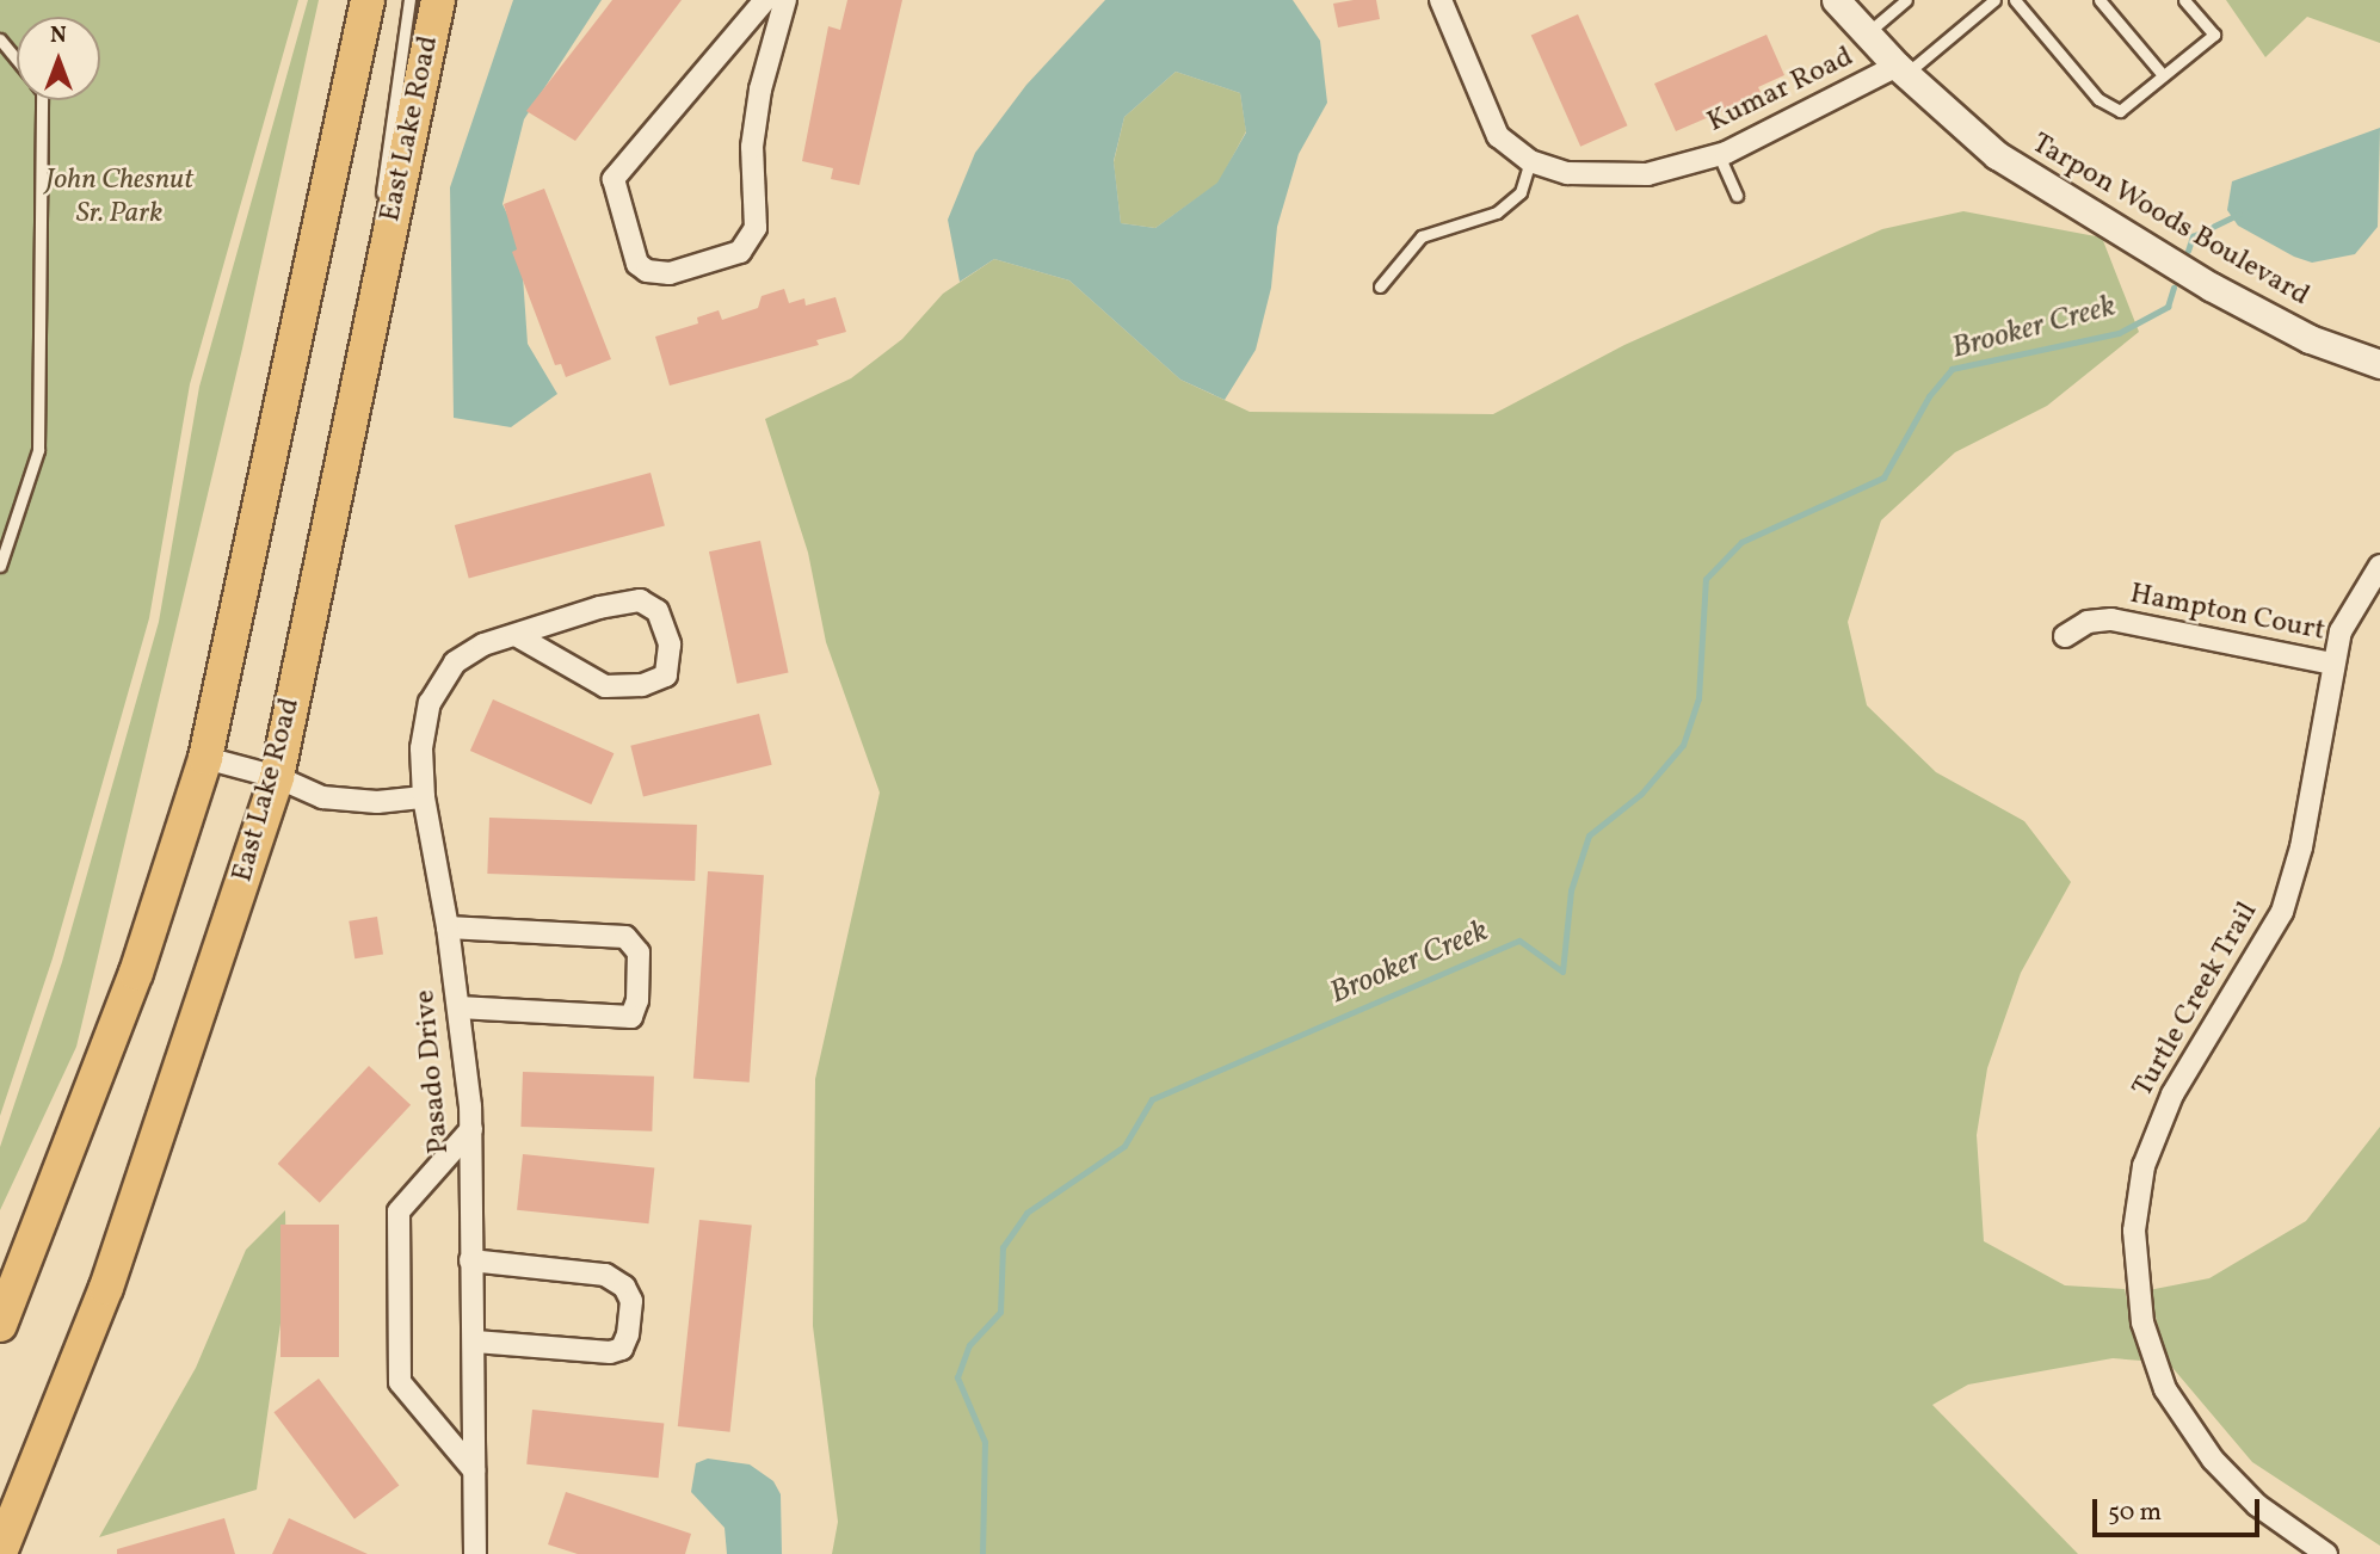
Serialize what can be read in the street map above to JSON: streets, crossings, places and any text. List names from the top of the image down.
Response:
{
  "streets": {
    "main road": ["East Lake Road"],
    "street": [
      "Kumar Road",
      "Tarpon Woods Boulevard",
      "Hampton Court",
      "Turtle Creek Trail",
      "Pasado Drive"
    ]
  },
  "crossings": [
    ["Kumar Road", "Tarpon Woods Boulevard"],
    ["Hampton Court", "Turtle Creek Trail"]
  ],
  "water": ["Brooker Creek"],
  "parks": ["John Chesnut Sr. Park"],
  "scale_bar": "50 m",
  "north": "top"
}
